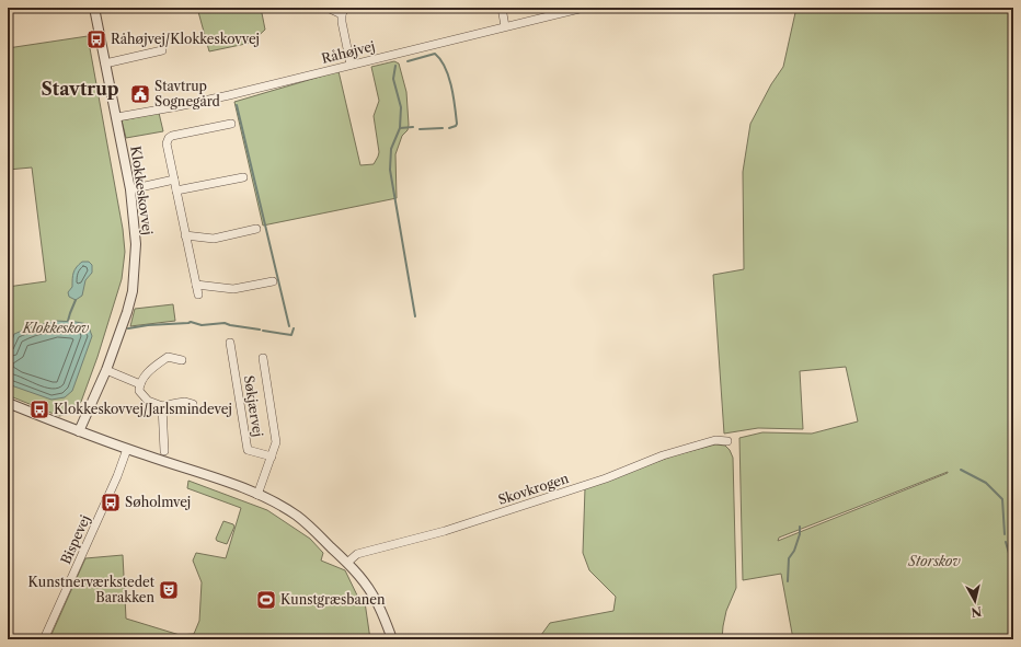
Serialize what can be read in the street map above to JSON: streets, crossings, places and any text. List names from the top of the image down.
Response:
{
  "streets": {
    "street": [
      "Råhøjvej",
      "Klokkeskovvej",
      "Søkjærvej",
      "Skovkrogen",
      "Bispevej"
    ]
  },
  "crossings": [
    ["Råhøjvej", "Klokkeskovvej"]
  ],
  "districts": ["Stavtrup"],
  "parks": ["Klokkeskov", "Storskov"],
  "places": {
    "bus stop": ["Råhøjvej/Klokkeskovvej", "Klokkeskovvej/Jarlsmindevej", "Søholmvej"],
    "public building": ["Stavtrup Sognegård"],
    "theatre": ["Kunstnerværkstedet Barakken"],
    "sports": ["Kunstgræsbanen"]
  },
  "north": "bottom"
}
